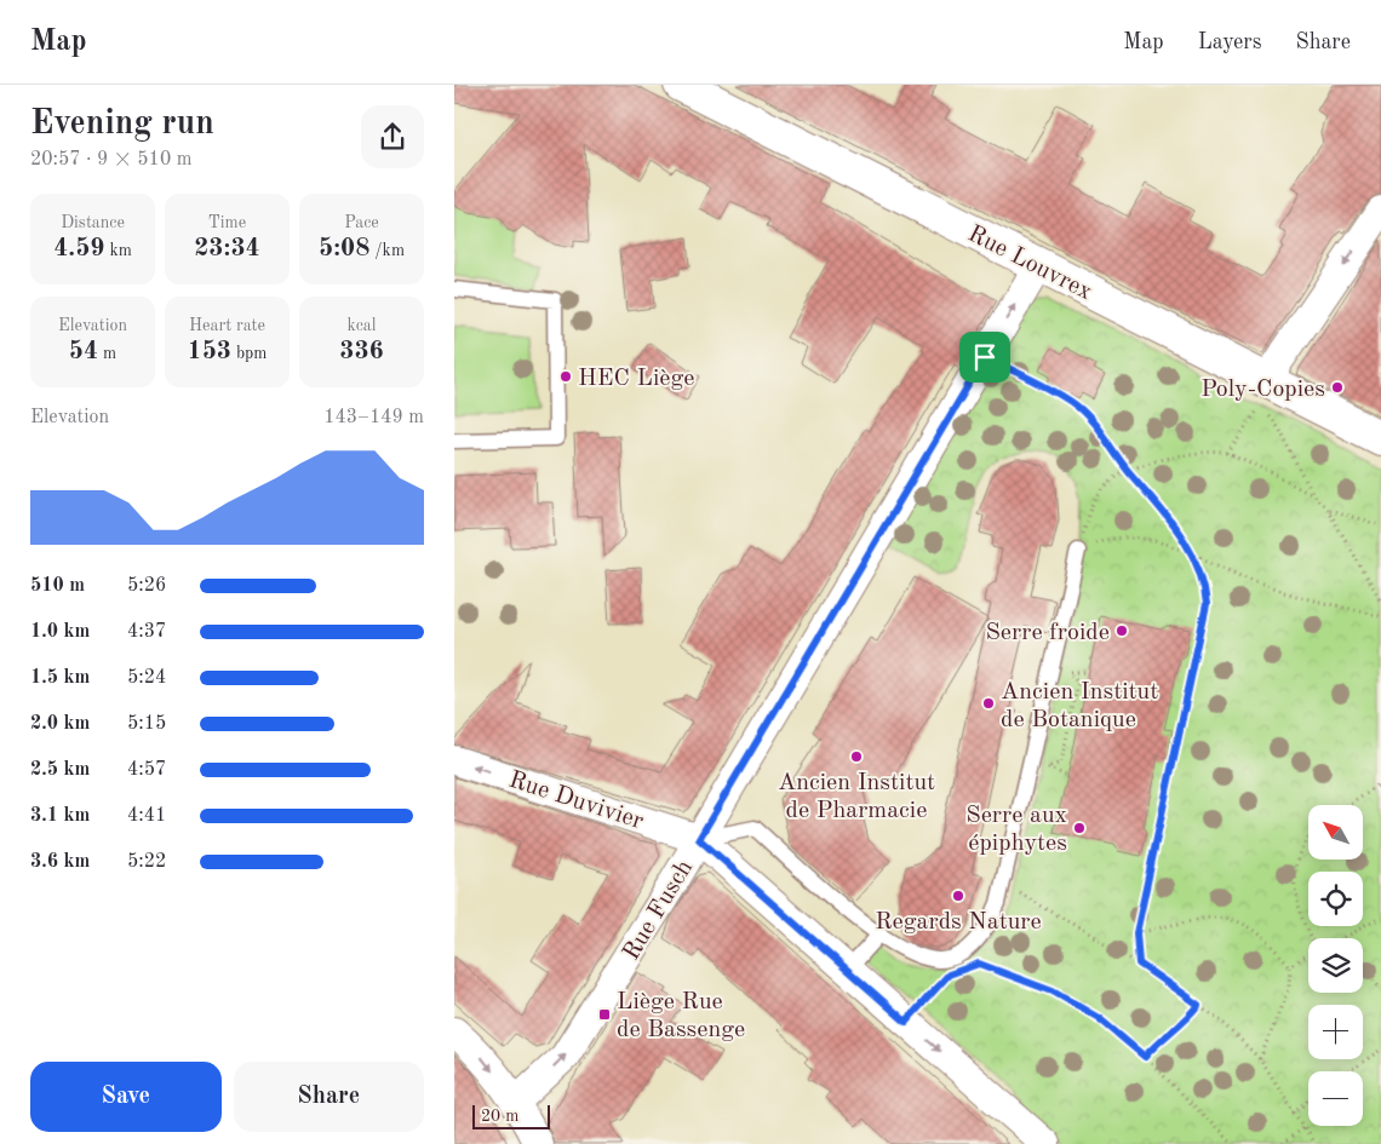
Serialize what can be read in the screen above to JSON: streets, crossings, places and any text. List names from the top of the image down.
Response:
{
  "streets": {
    "street": ["Rue Louvrex", "Rue Duvivier", "Rue Fusch"]
  },
  "crossings": [
    ["Rue Louvrex", "Rue Fusch"],
    ["Rue Duvivier", "Rue Fusch"]
  ],
  "one_way": ["Rue Duvivier", "Rue Fusch"],
  "places": {
    "other": [
      "HEC Liège",
      "Poly-Copies",
      "Serre froide",
      "Ancien Institut de Botanique",
      "Ancien Institut de Pharmacie",
      "Serre aux épiphytes",
      "Regards Nature"
    ],
    "transit": ["Liège Rue de Bassenge"]
  },
  "scale_bar": "20 m",
  "north": "top left",
  "page": {
    "header": "Map",
    "nav": ["Map", "Layers", "Share"],
    "heading": ["Evening run", "20:57 · 9 × 510 m"],
    "stats": [
      ["Distance", "4.59 km"],
      ["Time", "23:34"],
      ["Pace", "5:08 /km"],
      ["Elevation", "54 m"],
      ["Heart rate", "153 bpm"],
      ["kcal", "336"]
    ],
    "chart": ["Elevation", "143–149 m"],
    "list": [
      {
        "name": "510 m",
        "note": "5:26"
      },
      {
        "name": "1.0 km",
        "note": "4:37"
      },
      {
        "name": "1.5 km",
        "note": "5:24"
      },
      {
        "name": "2.0 km",
        "note": "5:15"
      },
      {
        "name": "2.5 km",
        "note": "4:57"
      },
      {
        "name": "3.1 km",
        "note": "4:41"
      },
      {
        "name": "3.6 km",
        "note": "5:22"
      }
    ],
    "map_buttons": ["+", "−"],
    "buttons": ["Save", "Share"],
    "scale": "20 m"
  }
}
